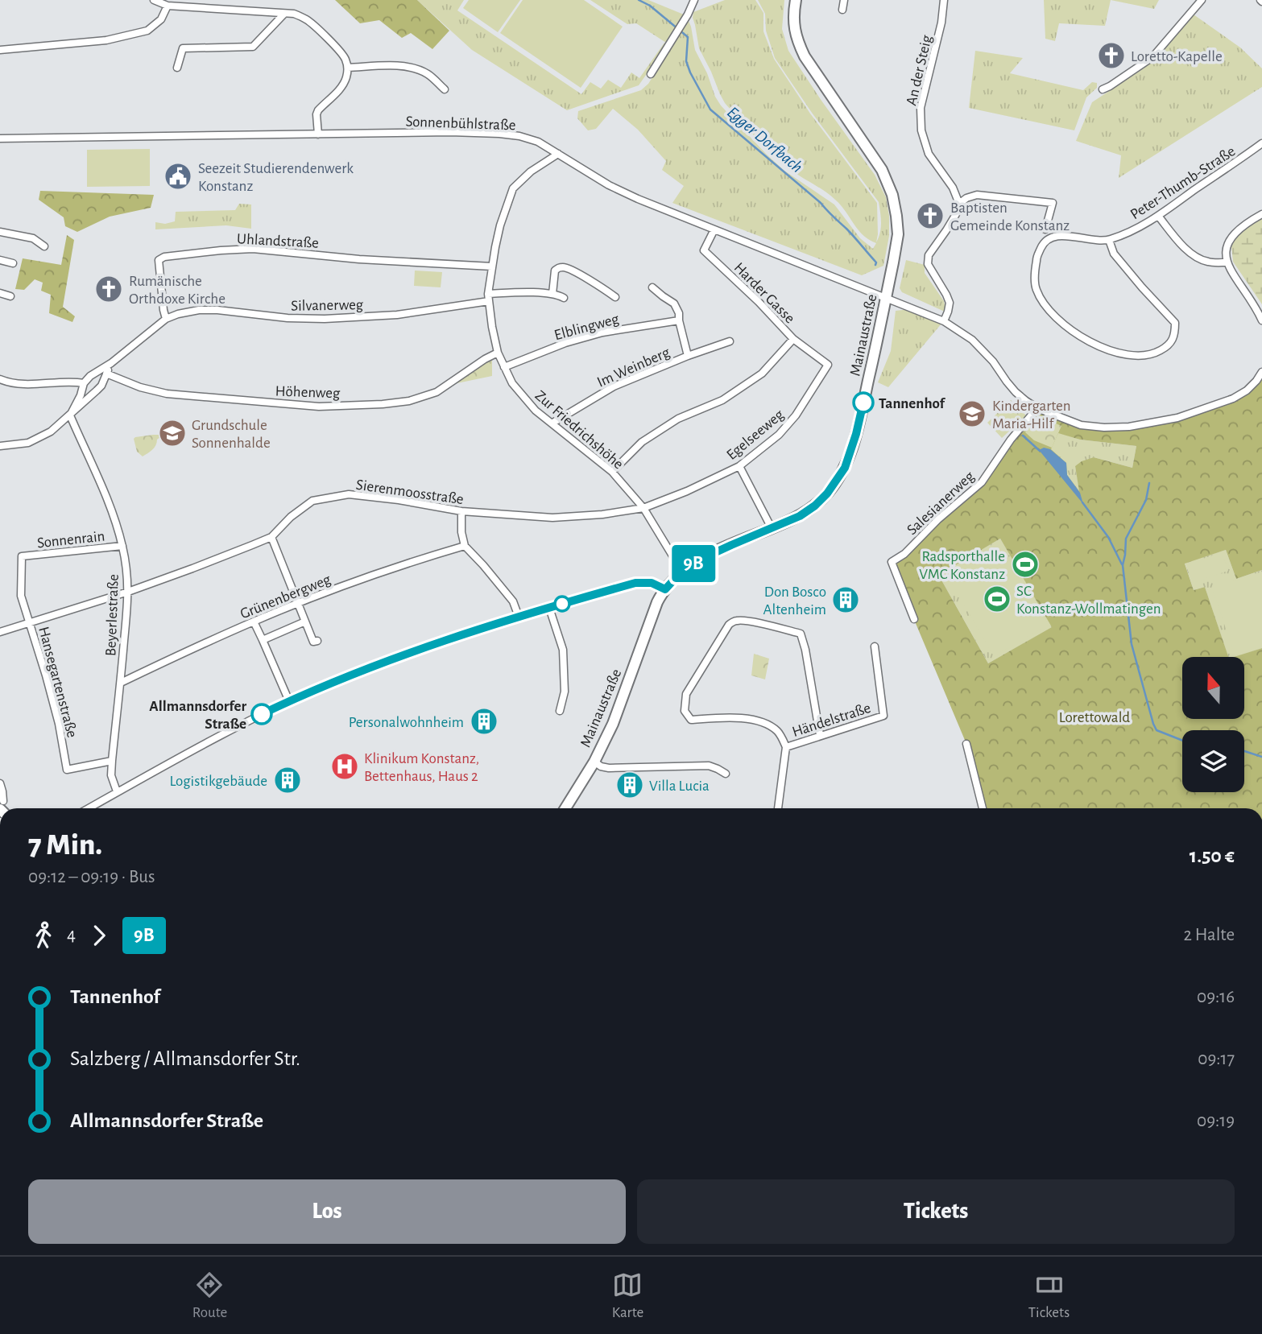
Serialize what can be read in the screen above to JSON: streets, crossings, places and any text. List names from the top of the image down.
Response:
{
  "streets": {
    "main road": ["Mainaustraße"],
    "street": [
      "An der Steig",
      "Sonnenbühlstraße",
      "Peter-Thumb-Straße",
      "Uhlandstraße",
      "Harder Gasse",
      "Silvanerweg",
      "Elblingweg",
      "Im Weinberg",
      "Höhenweg",
      "Zur Friedrichshöhe",
      "Egelseeweg",
      "Sierenmoosstraße",
      "Salesianerweg",
      "Sonnenrain",
      "Grünenbergweg",
      "Beyerlestraße",
      "Hansegartenstraße",
      "Händelstraße"
    ]
  },
  "crossings": [
    ["Sonnenbühlstraße", "Harder Gasse"],
    ["Sonnenbühlstraße", "Mainaustraße"],
    ["Sonnenbühlstraße", "Zur Friedrichshöhe"],
    ["Sonnenbühlstraße", "Salesianerweg"],
    ["Uhlandstraße", "Silvanerweg"],
    ["Uhlandstraße", "Zur Friedrichshöhe"],
    ["Harder Gasse", "Egelseeweg"],
    ["Silvanerweg", "Zur Friedrichshöhe"],
    ["Elblingweg", "Zur Friedrichshöhe"],
    ["Mainaustraße", "Zur Friedrichshöhe"],
    ["Im Weinberg", "Zur Friedrichshöhe"],
    ["Höhenweg", "Zur Friedrichshöhe"],
    ["Zur Friedrichshöhe", "Egelseeweg"],
    ["Zur Friedrichshöhe", "Sierenmoosstraße"],
    ["Egelseeweg", "Sierenmoosstraße"],
    ["Sierenmoosstraße", "Beyerlestraße"],
    ["Sierenmoosstraße", "Hansegartenstraße"],
    ["Sonnenrain", "Beyerlestraße"],
    ["Sonnenrain", "Hansegartenstraße"],
    ["Grünenbergweg", "Beyerlestraße"],
    ["Beyerlestraße", "Hansegartenstraße"]
  ],
  "water": ["Egger Dorfbach"],
  "parks": ["Lorettowald"],
  "places": {
    "church": ["Loretto-Kapelle", "Baptisten Gemeinde Konstanz", "Rumänische Orthdoxe Kirche"],
    "public building": ["Seezeit Studierendenwerk Konstanz"],
    "other": ["Tannenhof", "Allmannsdorfer Straße"],
    "school or university": ["Kindergarten Maria-Hilf", "Grundschule Sonnenhalde"],
    "sports": ["Radsporthalle VMC Konstanz", "SC Konstanz-Wollmatingen"],
    "building": [
      "Don Bosco Altenheim",
      "Personalwohnheim",
      "Logistikgebäude",
      "Villa Lucia"
    ],
    "hospital": ["Klinikum Konstanz, Bettenhaus, Haus 2"]
  },
  "lines": ["bus line 9B"],
  "north": "top",
  "page": {
    "on_map": "9B",
    "heading": ["7 Min.", "09:12 – 09:19 · Bus", "1.50 €"],
    "legs": ["4", "9B", "2 Halte"],
    "list": [
      {
        "name": "Tannenhof",
        "value": "09:16"
      },
      {
        "name": "Salzberg / Allmansdorfer Str.",
        "value": "09:17"
      },
      {
        "name": "Allmannsdorfer Straße",
        "value": "09:19"
      }
    ],
    "buttons": ["Los", "Tickets"],
    "tabs": ["Route", "Karte", "Tickets"]
  }
}
